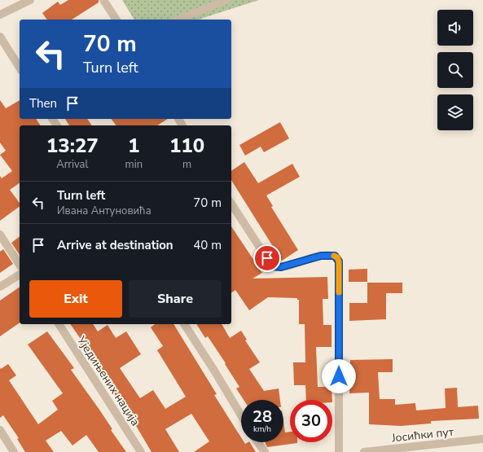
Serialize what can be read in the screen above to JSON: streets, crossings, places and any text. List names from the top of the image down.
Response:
{
  "streets": {
    "street": ["Уједињених нација", "Јосићки пут"]
  },
  "page": {
    "turn": ["70 m", "Turn left"],
    "then": "Then",
    "eta": [
      "13:27",
      "Arrival",
      "1",
      "min",
      "110",
      "m"
    ],
    "list": [
      {
        "name": "Turn left",
        "note": "Ивана Антуновића",
        "value": "70 m"
      },
      {
        "name": "Arrive at destination",
        "value": "40 m"
      }
    ],
    "buttons": ["Exit", "Share"],
    "speed": "28 km/h",
    "limit": "30"
  }
}
